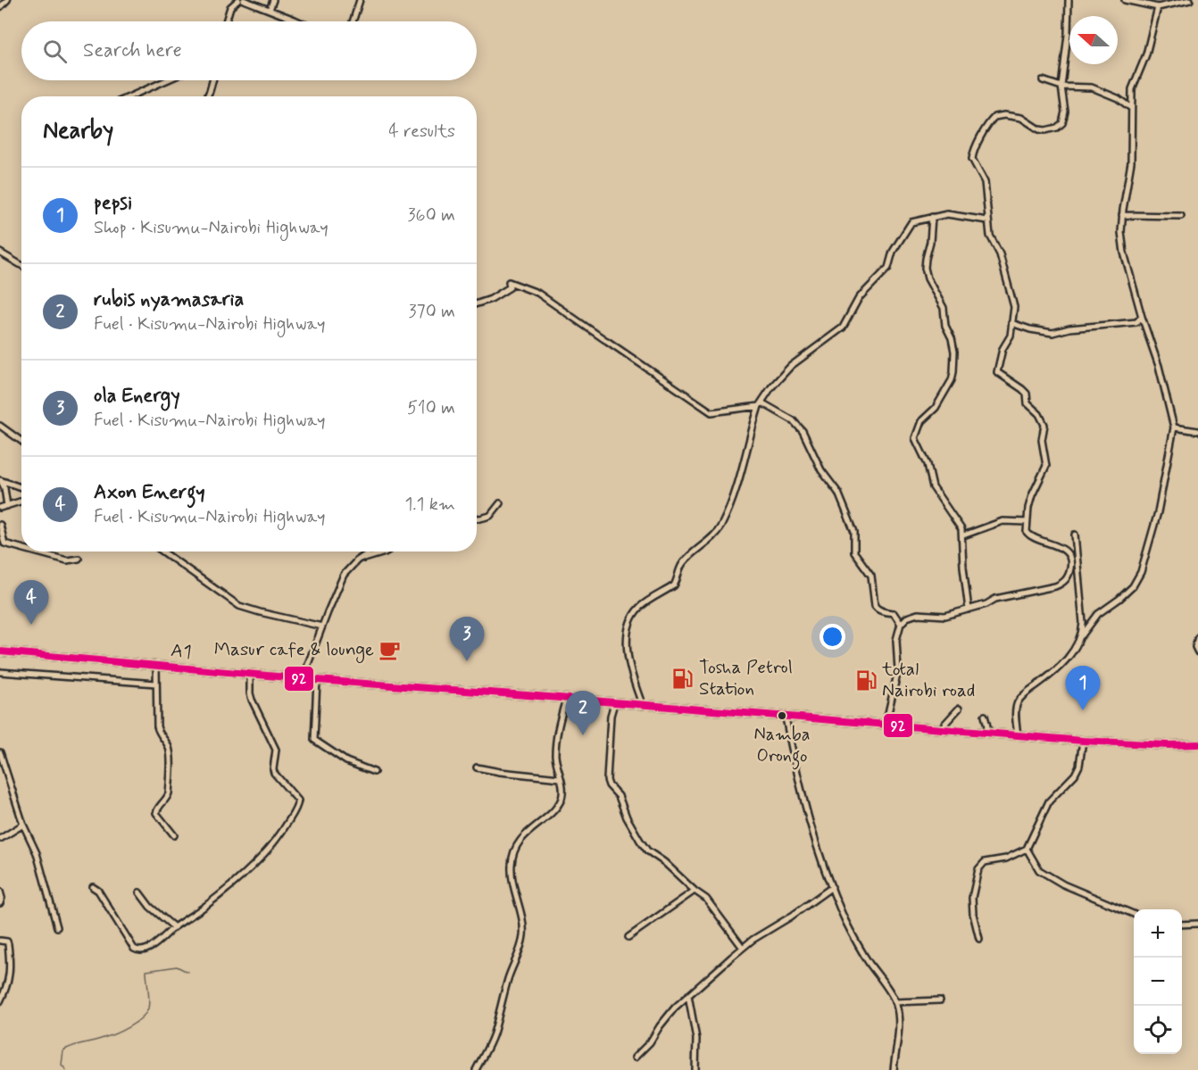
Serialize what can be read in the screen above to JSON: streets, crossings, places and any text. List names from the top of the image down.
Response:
{
  "streets": {
    "highway": ["A1"]
  },
  "places": {
    "cafe": ["Masur cafe & lounge"],
    "fuel station": ["Tosha Petrol Station", "total Nairobi road"],
    "other": ["Namba Orongo"]
  },
  "lines": ["transit line 92"],
  "north": "left",
  "page": {
    "search": "Search here",
    "heading": ["Nearby", "4 results"],
    "list": [
      {
        "mark": "1",
        "name": "pepsi",
        "note": "Shop · Kisumu-Nairobi Highway",
        "value": "360 m"
      },
      {
        "mark": "2",
        "name": "rubis nyamasaria",
        "note": "Fuel · Kisumu-Nairobi Highway",
        "value": "370 m"
      },
      {
        "mark": "3",
        "name": "ola Energy",
        "note": "Fuel · Kisumu-Nairobi Highway",
        "value": "510 m"
      },
      {
        "mark": "4",
        "name": "Axon Energy",
        "note": "Fuel · Kisumu-Nairobi Highway",
        "value": "1.1 km"
      }
    ],
    "pins": [
      "4",
      "3",
      "1",
      "2"
    ],
    "map_buttons": ["+", "−"]
  }
}
